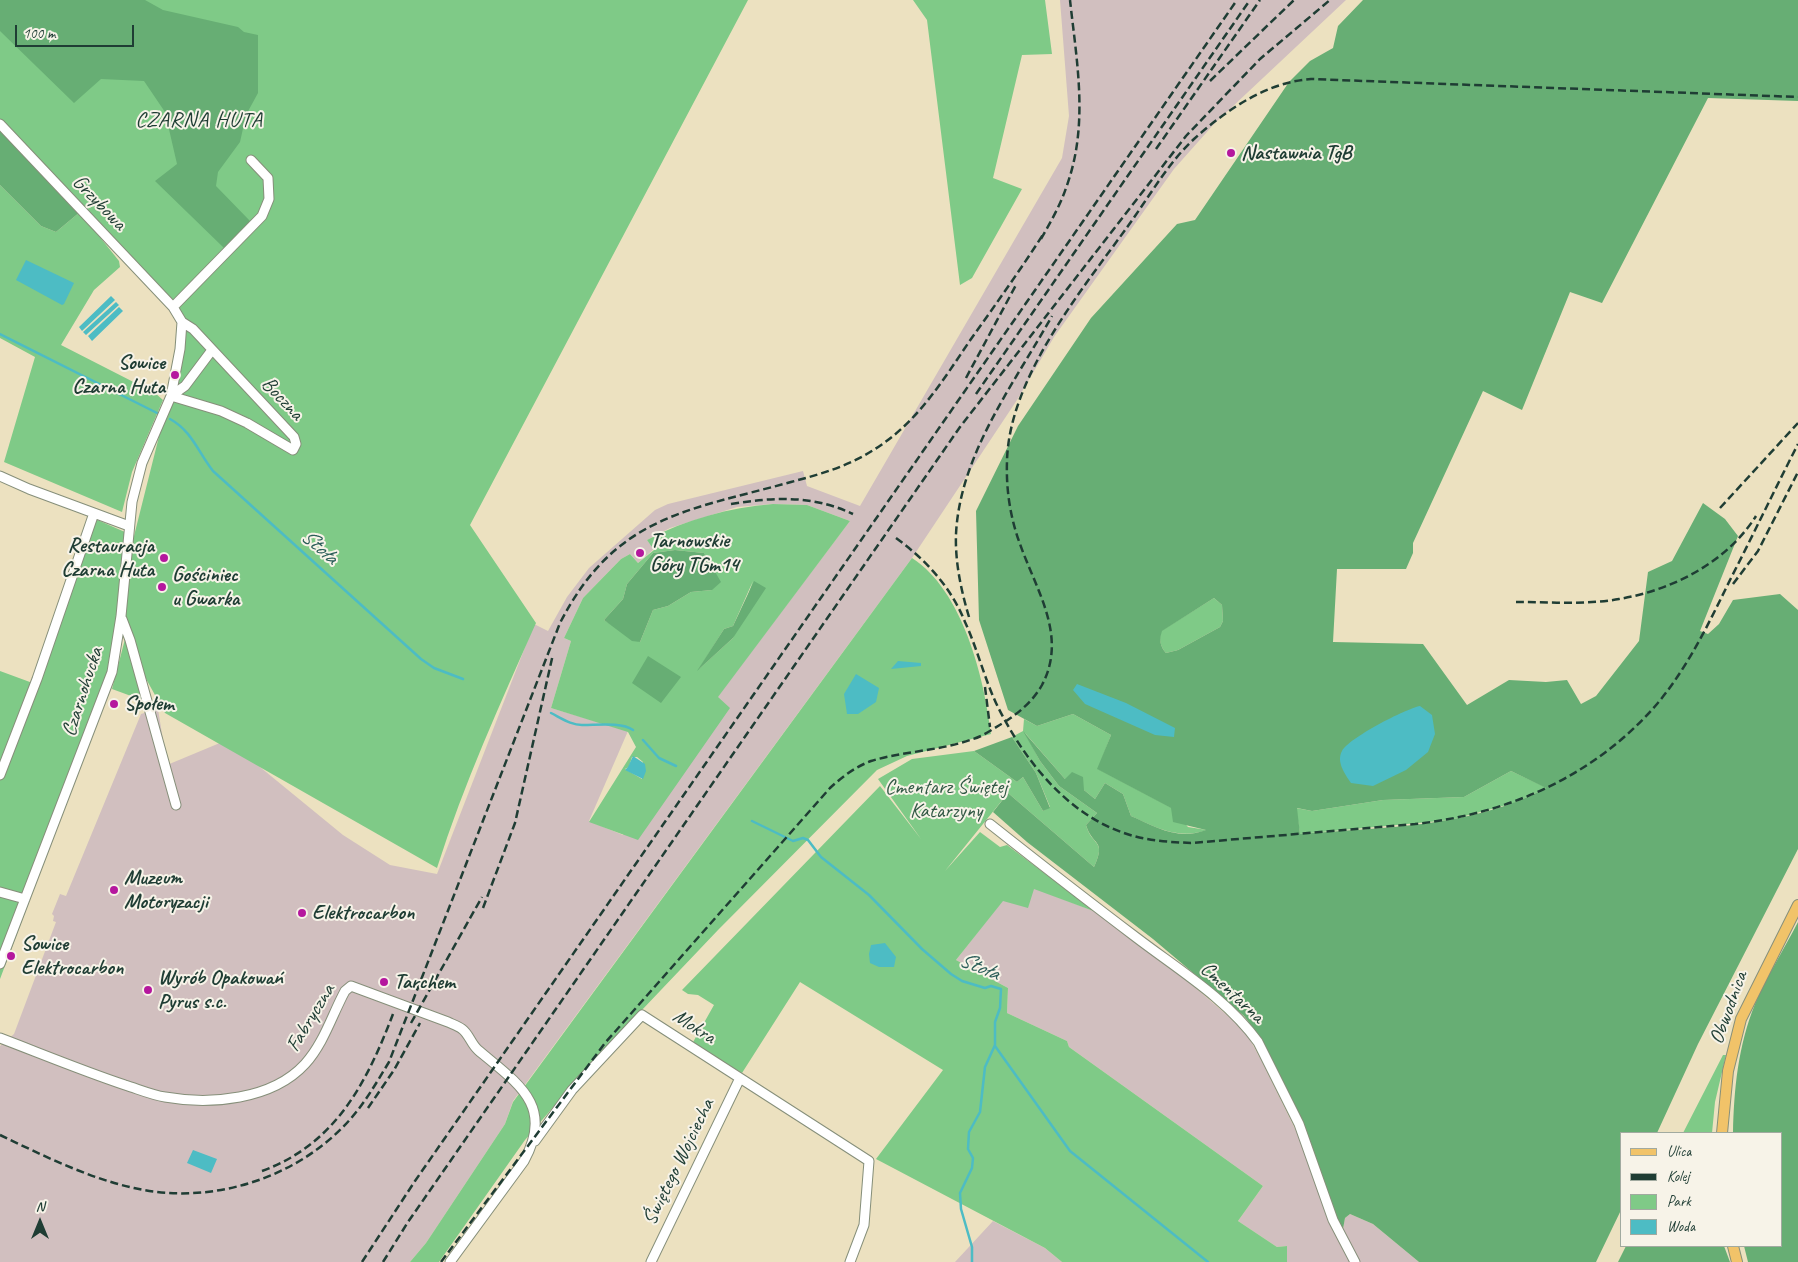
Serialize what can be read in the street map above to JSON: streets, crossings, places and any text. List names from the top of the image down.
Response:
{
  "streets": {
    "main road": ["Obwodnica"],
    "street": [
      "Grzybowa",
      "Boczna",
      "Czarnohucka",
      "Cmentarna",
      "Fabryczna",
      "Mokra",
      "Świętego Wojciecha"
    ]
  },
  "crossings": [
    ["Boczna", "Czarnohucka"],
    ["Fabryczna", "Mokra"],
    ["Mokra", "Świętego Wojciecha"]
  ],
  "districts": ["CZARNA HUTA"],
  "water": ["Stoła"],
  "parks": ["Cmentarz Świętej Katarzyny"],
  "places": [
    "Nastawnia TgB",
    "Sowice Czarna Huta",
    "Tarnowskie Góry TGm14",
    "Restauracja Czarna Huta",
    "Gościniec u Gwarka",
    "Społem",
    "Muzeum Motoryzacji",
    "Elektrocarbon",
    "Sowice Elektrocarbon",
    "Tarchem",
    "Wyrób Opakowań Pyrus s.c."
  ],
  "legend": [
    "Ulica",
    "Kolej",
    "Park",
    "Woda"
  ],
  "scale_bar": "100 m",
  "north": "top"
}
